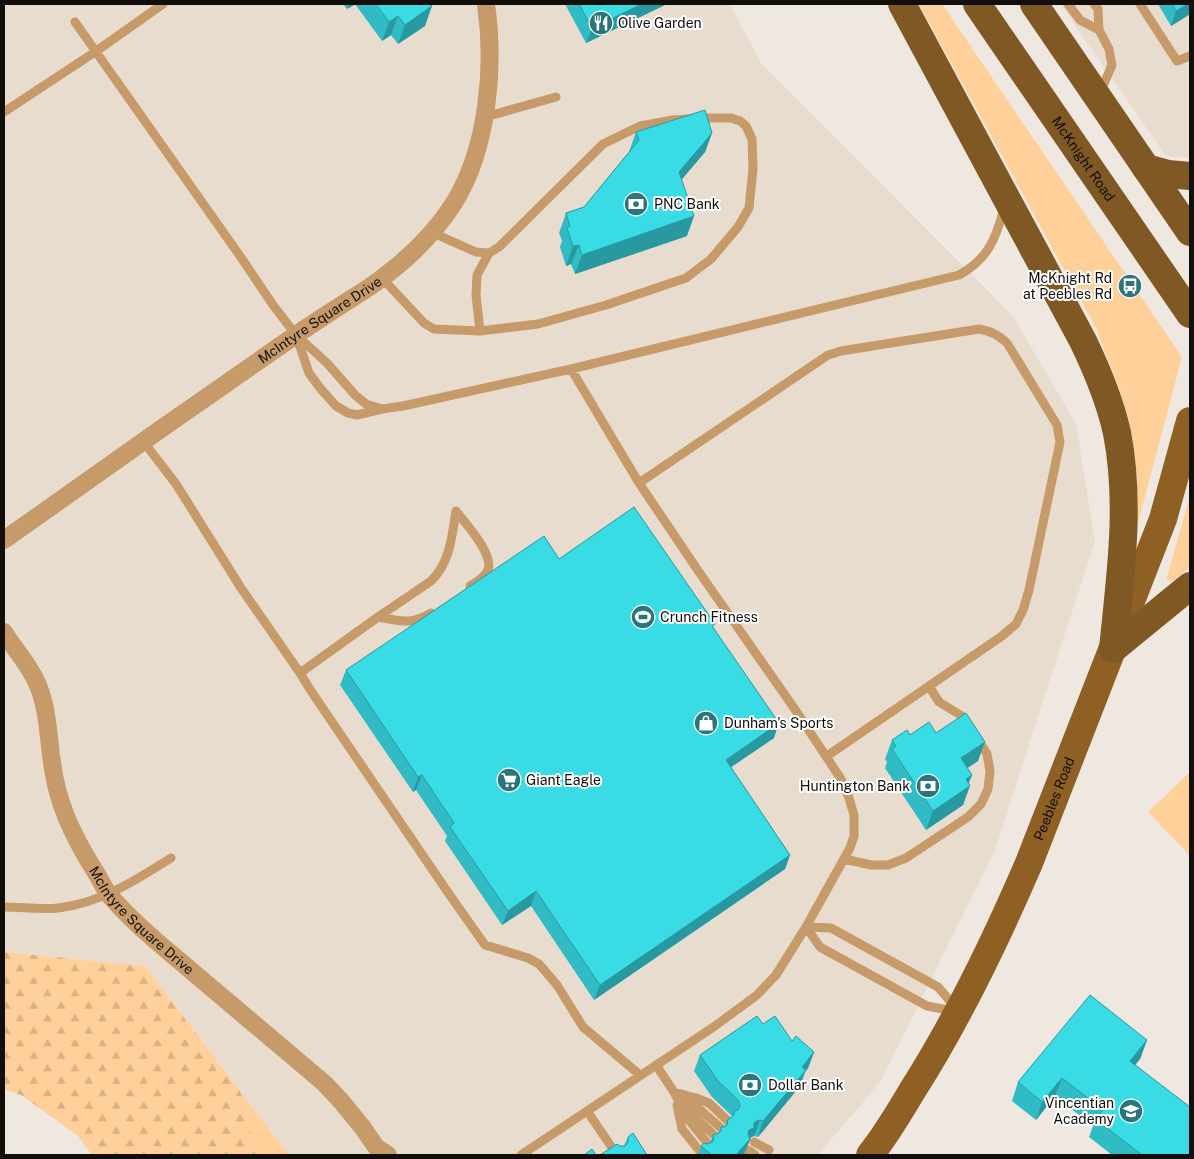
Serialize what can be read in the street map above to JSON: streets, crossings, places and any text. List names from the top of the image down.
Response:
{
  "streets": {
    "highway": ["McKnight Road"],
    "main road": ["Peebles Road"],
    "street": ["McIntyre Square Drive"]
  },
  "places": {
    "restaurant": ["Olive Garden"],
    "bank": ["PNC Bank", "Huntington Bank", "Dollar Bank"],
    "bus stop": ["McKnight Rd at Peebles Rd"],
    "sports": ["Crunch Fitness"],
    "shop": ["Dunham's Sports"],
    "supermarket": ["Giant Eagle"],
    "school or university": ["Vincentian Academy"]
  }
}
